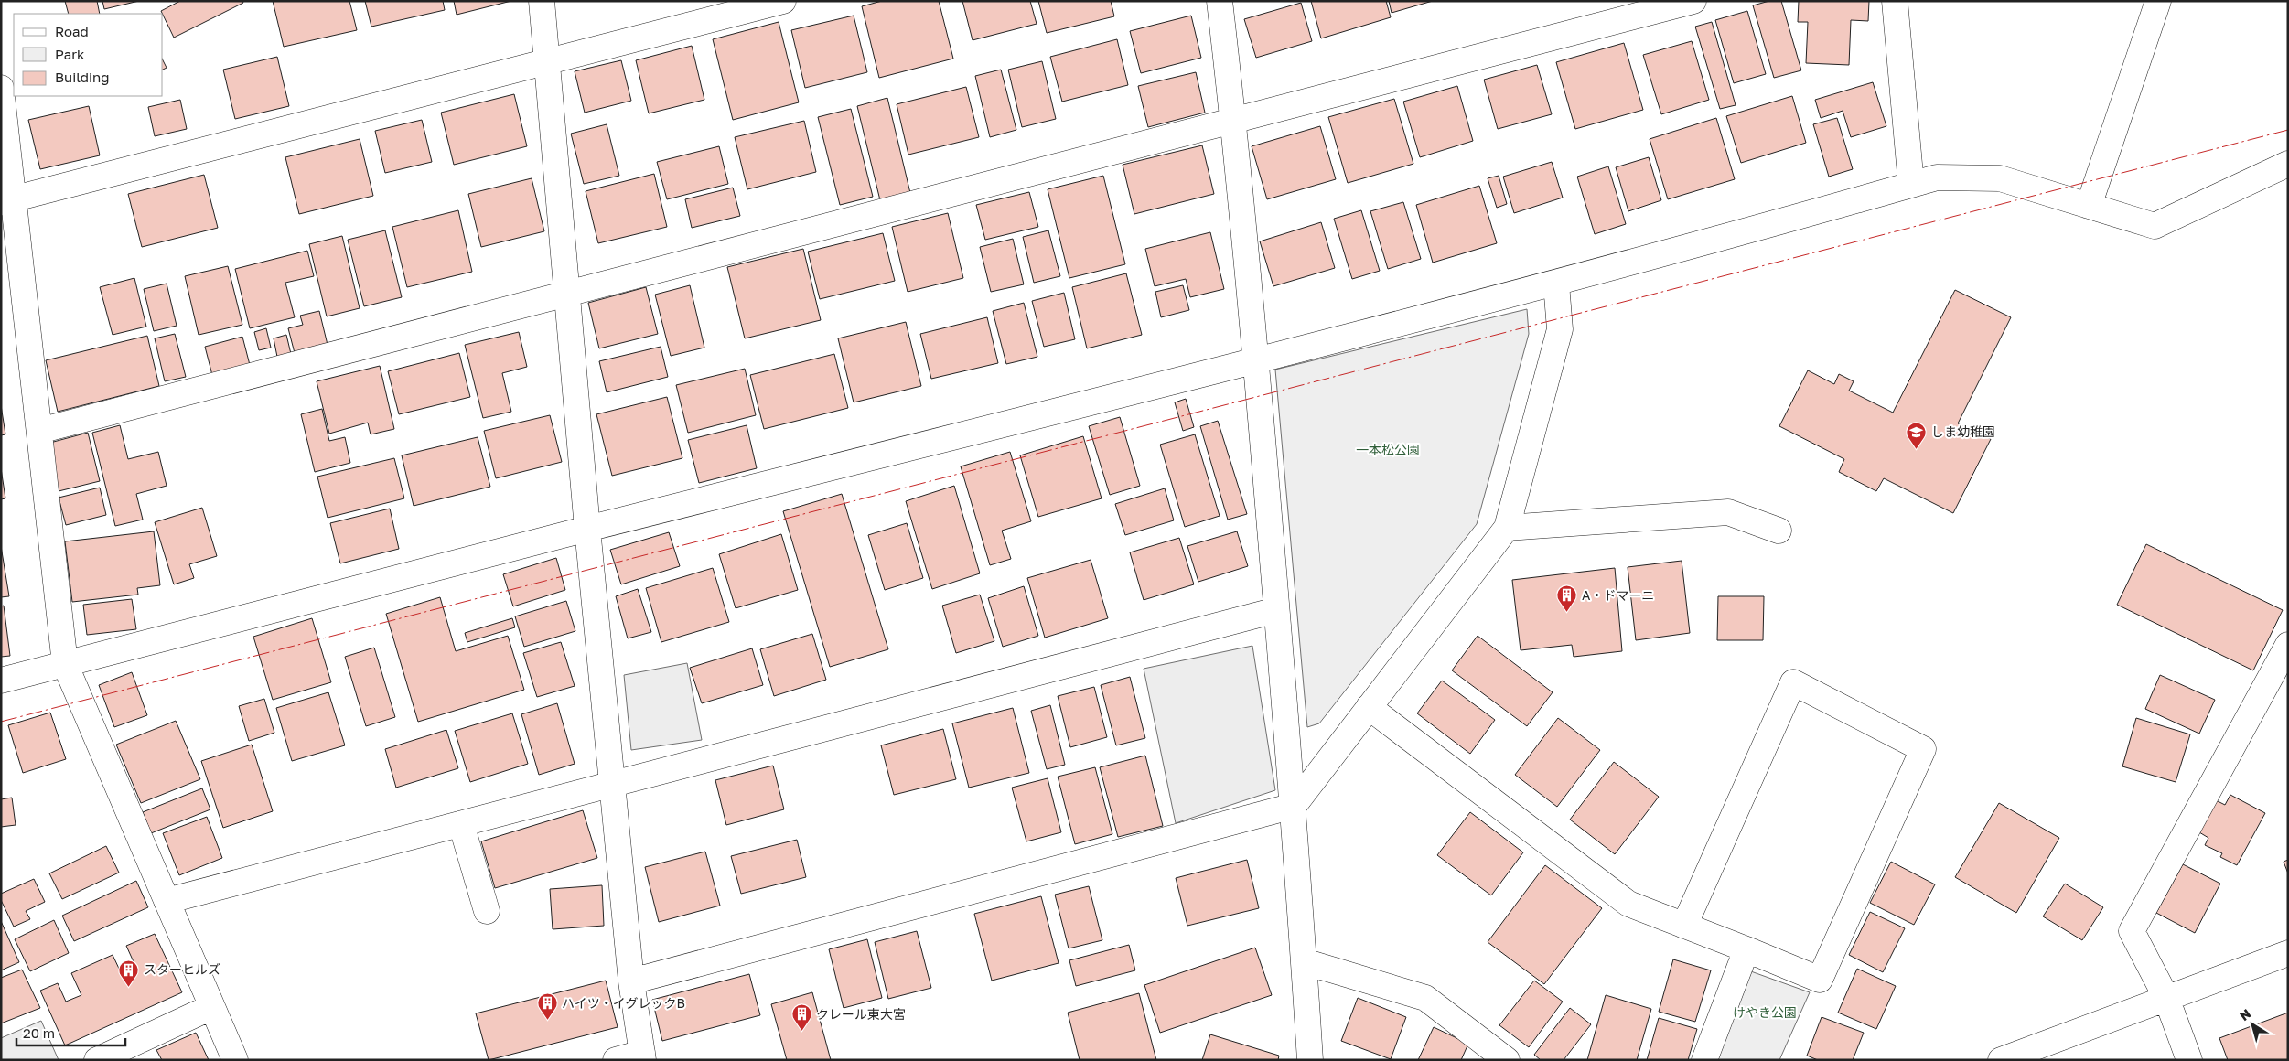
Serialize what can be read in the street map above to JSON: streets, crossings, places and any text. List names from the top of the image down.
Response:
{
  "parks": ["一本松公園", "けやき公園"],
  "places": {
    "school or university": ["しま幼稚園"],
    "building": [
      "A・ドマーニ",
      "スターヒルズ",
      "ハイツ・イグレックB",
      "クレール東大宮"
    ]
  },
  "legend": ["Road", "Park", "Building"],
  "scale_bar": "20 m",
  "north": "top left"
}
